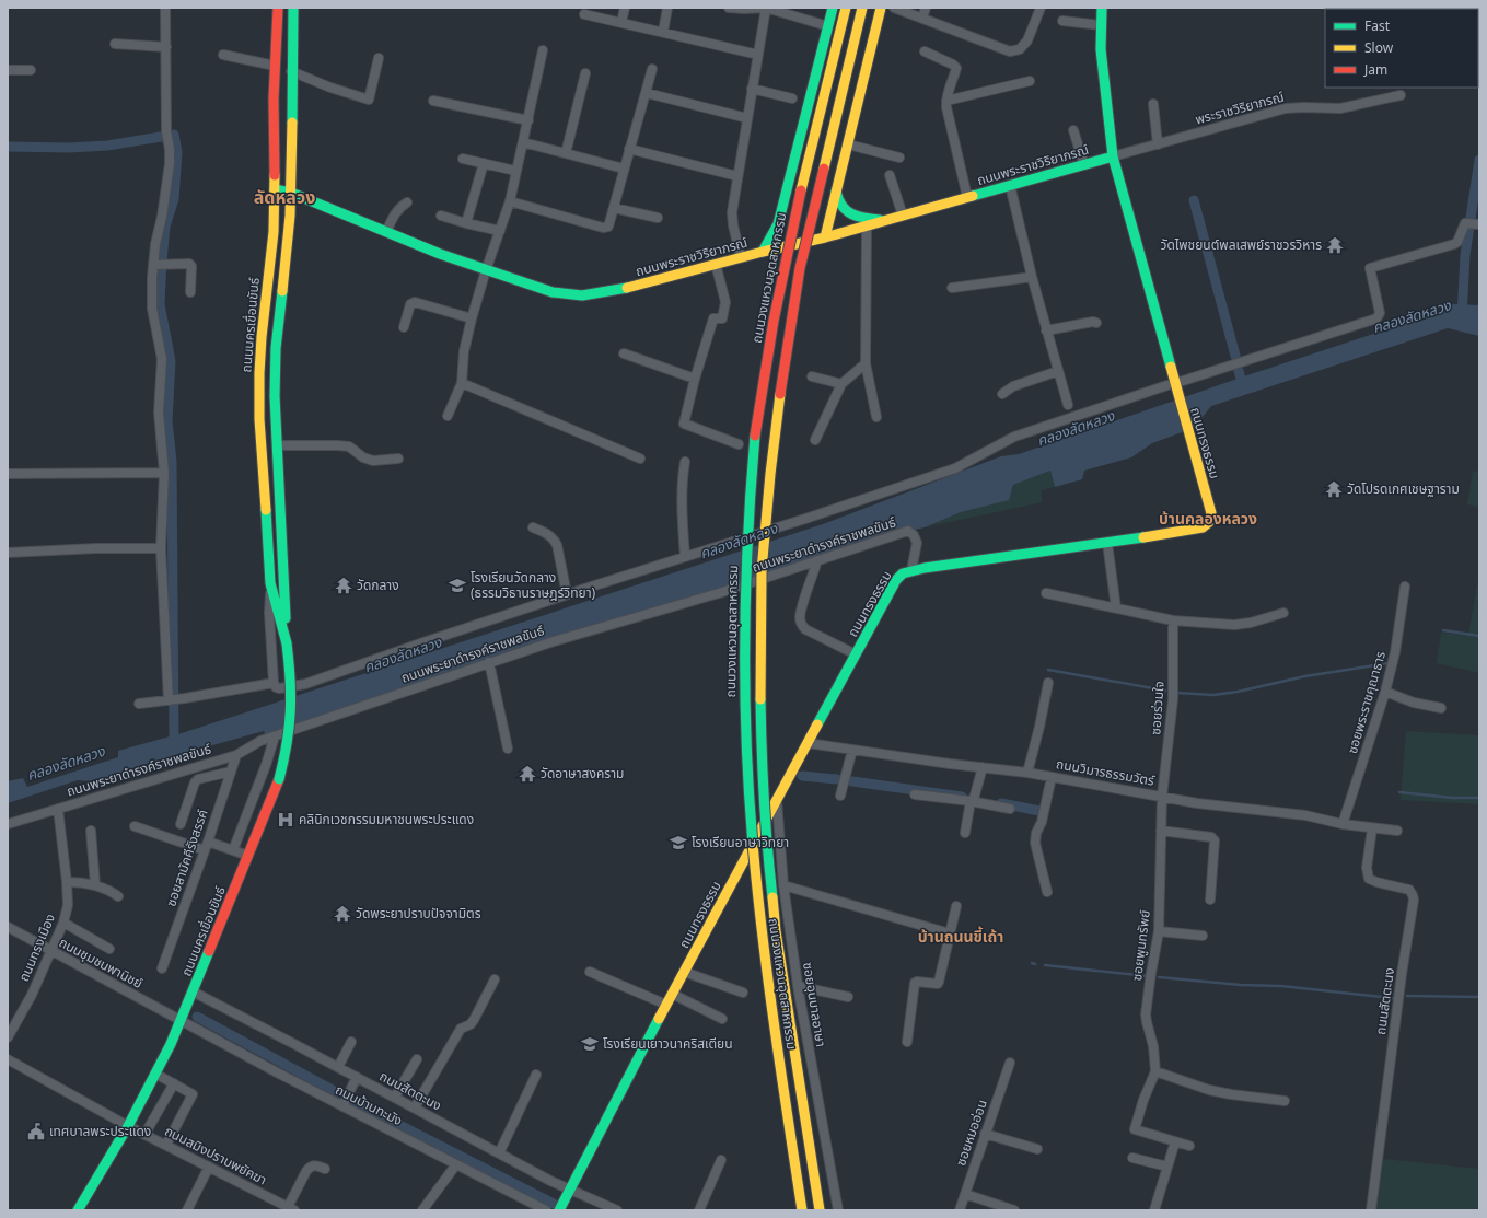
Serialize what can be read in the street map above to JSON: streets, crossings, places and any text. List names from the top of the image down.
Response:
{
  "streets": {
    "main road": [
      "ถนนพระราชวิริยาภรณ์",
      "ถนนวงแหวนอุตสาหกรรม",
      "ถนนนครเขื่อนขันธ์",
      "ถนนทรงธรรม"
    ],
    "street": [
      "พระราชวิริยาภรณ์",
      "ถนนพระยาดำรงค์ราชพลขันธ์",
      "ซอยพระราชคุณาธาร",
      "ซอยร่วมใจ",
      "ถนนวิมารธรรมวัตร์",
      "ซอยสามัคคีรังสรรค์",
      "ซอยพูนทรัพย์",
      "ถนนทรงเมือง",
      "ถนนชุมชนพานิชย์",
      "ถนนสัตตะนง",
      "ซอยอุนบาลอาษา",
      "ถนนบ้านทะมัง",
      "ซอยหมออ่อน",
      "ถนนสมิงปราบพยัคฆา"
    ]
  },
  "crossings": [
    ["พระราชวิริยาภรณ์", "ถนนพระราชวิริยาภรณ์"],
    ["พระราชวิริยาภรณ์", "ถนนทรงธรรม"],
    ["ถนนพระราชวิริยาภรณ์", "ถนนวงแหวนอุตสาหกรรม"],
    ["ถนนพระราชวิริยาภรณ์", "ถนนนครเขื่อนขันธ์"],
    ["ถนนพระราชวิริยาภรณ์", "ถนนทรงธรรม"],
    ["ถนนนครเขื่อนขันธ์", "ถนนชุมชนพานิชย์"],
    ["ถนนนครเขื่อนขันธ์", "ถนนสัตตะนง"],
    ["ถนนนครเขื่อนขันธ์", "ถนนบ้านทะมัง"],
    ["ถนนนครเขื่อนขันธ์", "ถนนสมิงปราบพยัคฆา"],
    ["ถนนทรงธรรม", "ถนนพระยาดำรงค์ราชพลขันธ์"],
    ["ถนนทรงธรรม", "ถนนวิมารธรรมวัตร์"],
    ["ถนนทรงธรรม", "ถนนสัตตะนง"],
    ["ถนนทรงธรรม", "ซอยอุนบาลอาษา"],
    ["ถนนพระยาดำรงค์ราชพลขันธ์", "ซอยสามัคคีรังสรรค์"],
    ["ถนนพระยาดำรงค์ราชพลขันธ์", "ถนนทรงเมือง"],
    ["ซอยพระราชคุณาธาร", "ถนนวิมารธรรมวัตร์"],
    ["ซอยร่วมใจ", "ถนนวิมารธรรมวัตร์"],
    ["ซอยร่วมใจ", "ซอยพูนทรัพย์"],
    ["ถนนวิมารธรรมวัตร์", "ซอยพูนทรัพย์"],
    ["ถนนวิมารธรรมวัตร์", "ถนนสัตตะนง"],
    ["ถนนทรงเมือง", "ถนนชุมชนพานิชย์"],
    ["ถนนชุมชนพานิชย์", "ถนนบ้านทะมัง"]
  ],
  "districts": ["ลัดหลวง", "บ้านคลองหลวง", "บ้านถนนขี้เถ้า"],
  "water": ["คลองลัดหลวง"],
  "places": {
    "temple": [
      "วัดไพชยนต์พลเสพย์ราชวรวิหาร",
      "วัดโปรดเกศเชษฐาราม",
      "วัดกลาง",
      "วัดอาษาสงคราม",
      "วัดพระยาปราบปัจจามิตร"
    ],
    "school or university": ["โรงเรียนวัดกลาง (ธรรมวิธานราษฎร์วิทยา)", "โรงเรียนอาษาวิทยา", "โรงเรียนเยาวนาคริสเตียน"],
    "hospital": ["คลินิกเวชกรรมมหาชนพระประแดง"],
    "public building": ["เทศบาลพระประแดง"]
  },
  "legend": ["Fast", "Slow", "Jam"]
}
